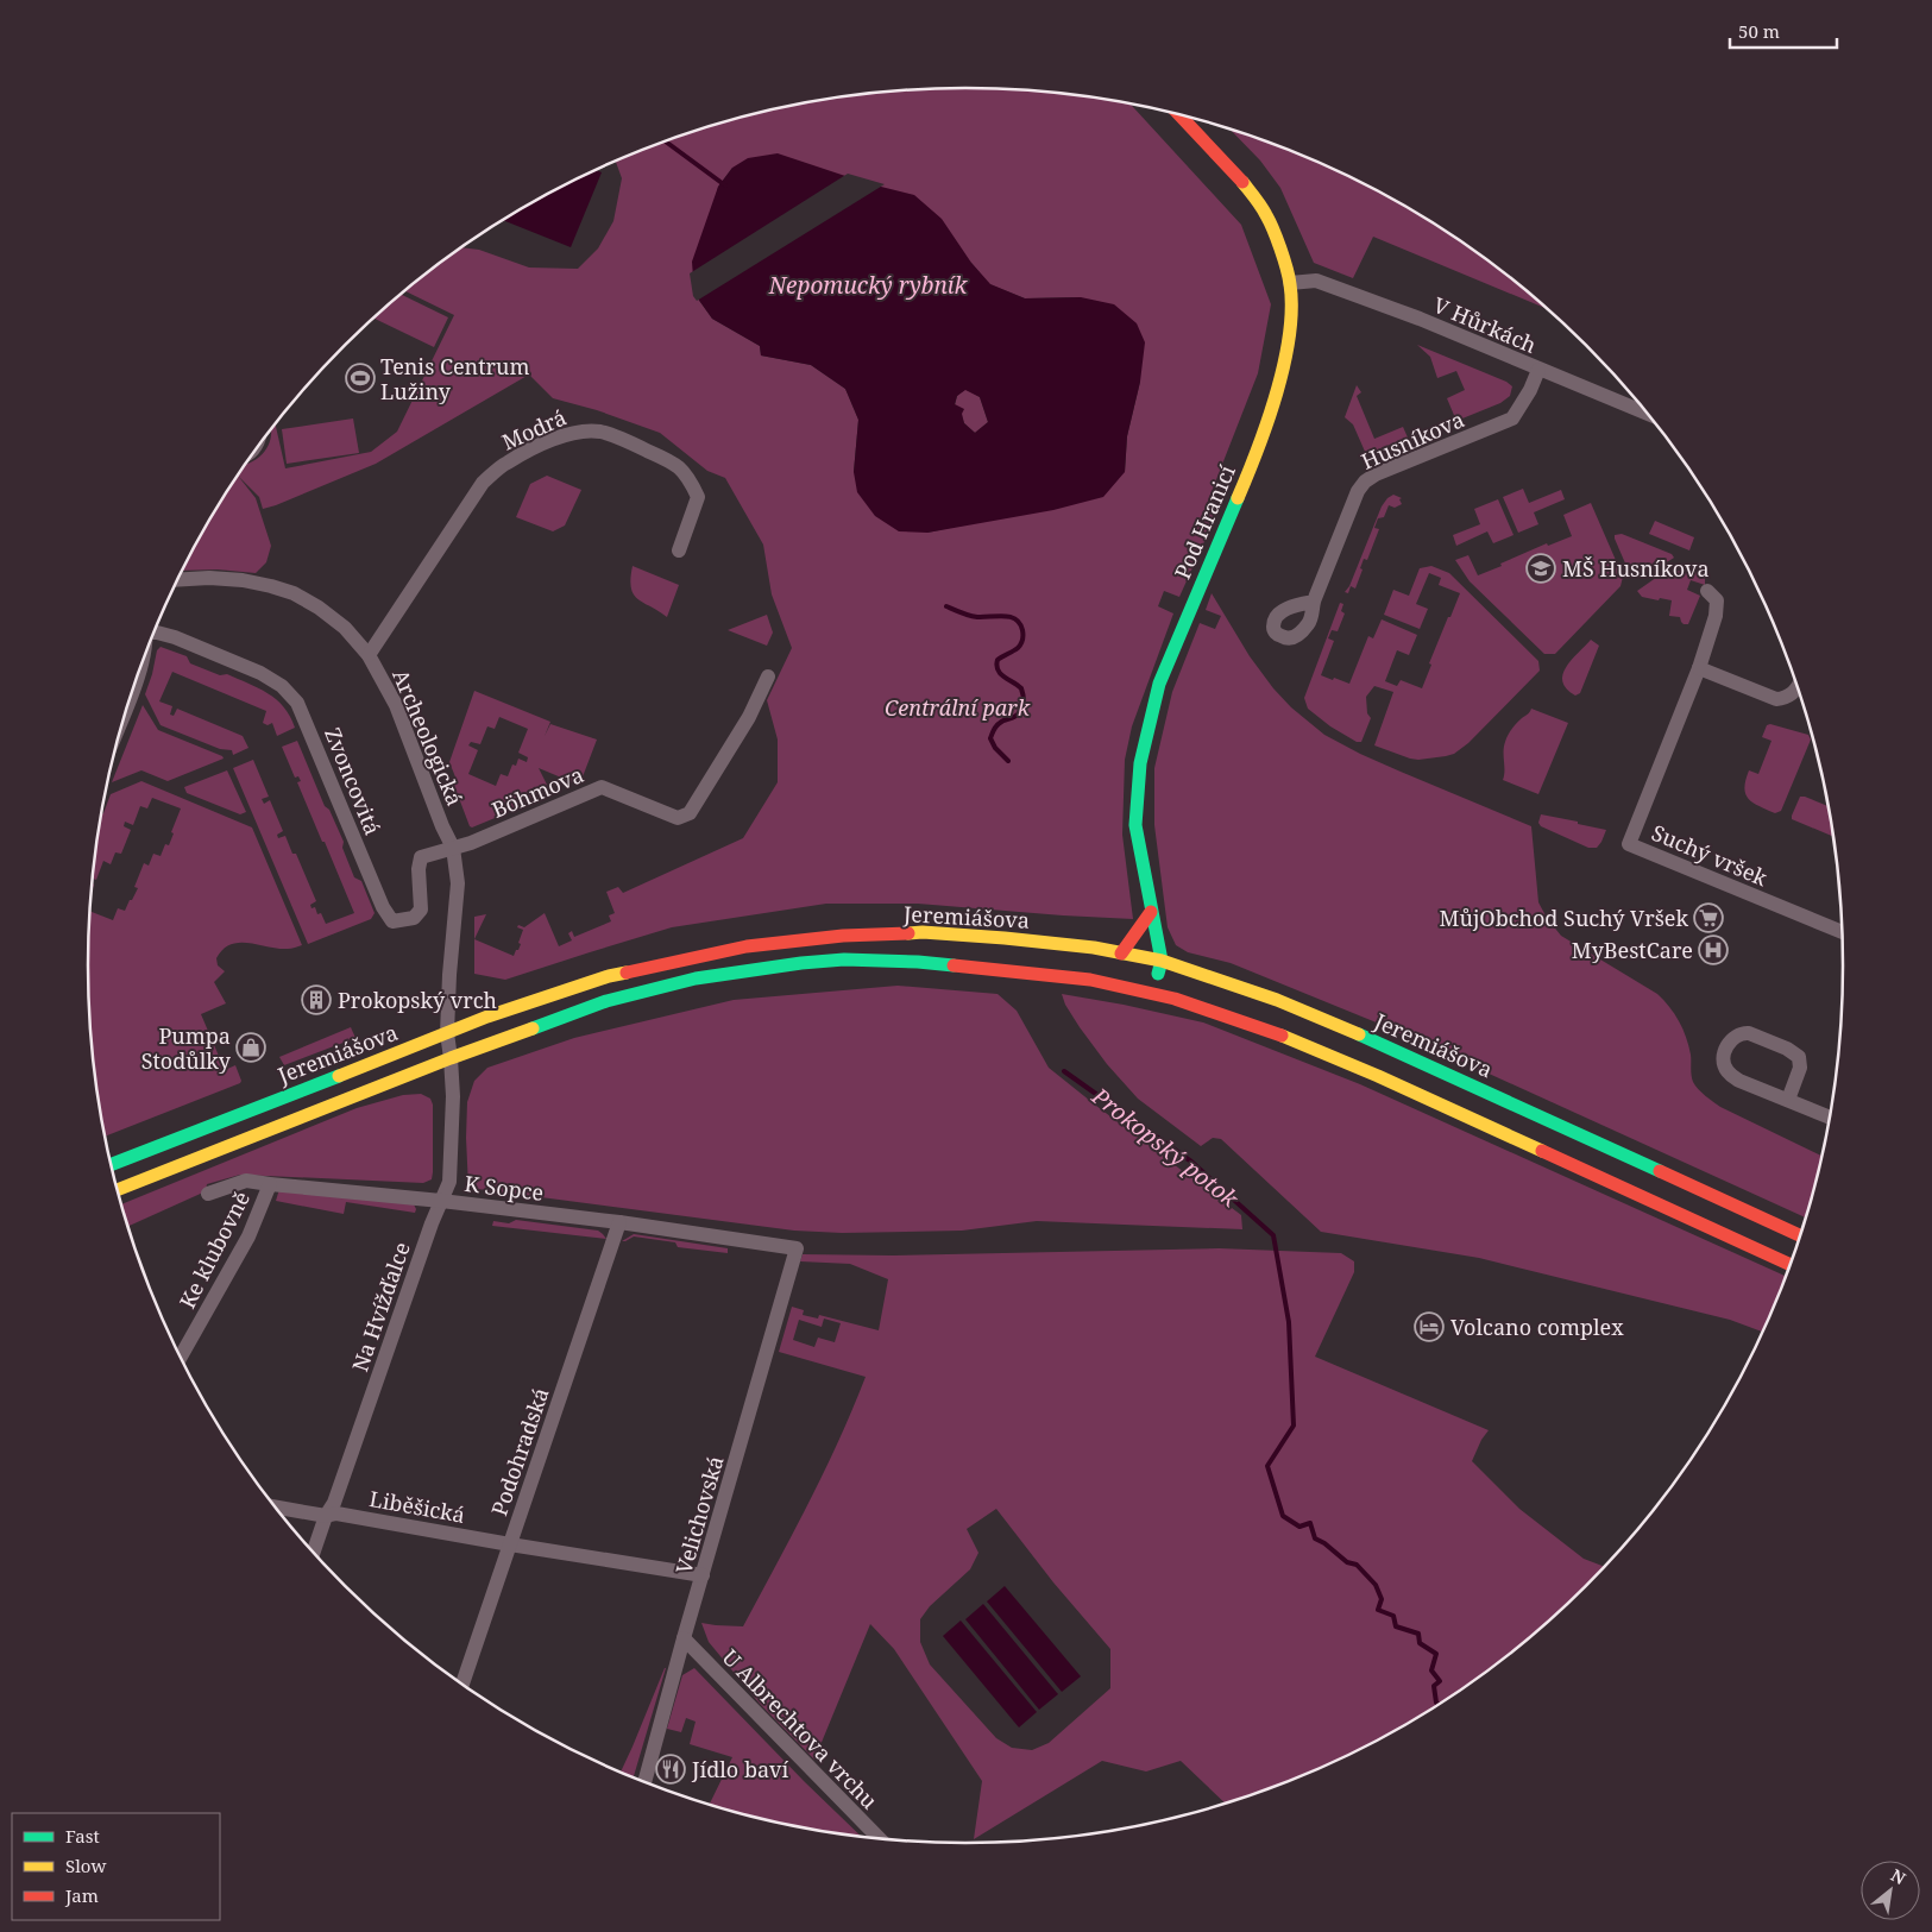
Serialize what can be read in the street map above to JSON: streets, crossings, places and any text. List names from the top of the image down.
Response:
{
  "streets": {
    "main road": ["Pod Hranicí", "Jeremiášova"],
    "street": [
      "V Hůrkách",
      "Modrá",
      "Husníkova",
      "Archeologická",
      "Zvoncovitá",
      "Böhmova",
      "Suchý vršek",
      "K Sopce",
      "Ke klubovně",
      "Na Hvížďalce",
      "Podohradská",
      "Liběšická",
      "Velichovská",
      "U Albrechtova vrchu"
    ]
  },
  "crossings": [
    ["V Hůrkách", "Husníkova"],
    ["V Hůrkách", "Pod Hranicí"],
    ["Modrá", "Archeologická"],
    ["Pod Hranicí", "Jeremiášova"],
    ["Archeologická", "Zvoncovitá"],
    ["Archeologická", "Böhmova"],
    ["Archeologická", "Jeremiášova"],
    ["Archeologická", "Na Hvížďalce"],
    ["Zvoncovitá", "Böhmova"],
    ["K Sopce", "Ke klubovně"],
    ["K Sopce", "Na Hvížďalce"],
    ["K Sopce", "Podohradská"],
    ["K Sopce", "Velichovská"],
    ["Na Hvížďalce", "Liběšická"],
    ["Podohradská", "Liběšická"],
    ["Liběšická", "Velichovská"],
    ["Velichovská", "U Albrechtova vrchu"]
  ],
  "water": ["Nepomucký rybník", "Prokopský potok"],
  "parks": ["Centrální park"],
  "places": {
    "sports": ["Tenis Centrum Lužiny"],
    "school or university": ["MŠ Husníkova"],
    "supermarket": ["MůjObchod Suchý Vršek"],
    "hospital": ["MyBestCare"],
    "building": ["Prokopský vrch"],
    "shop": ["Pumpa Stodůlky"],
    "hotel": ["Volcano complex"],
    "restaurant": ["Jídlo baví"]
  },
  "legend": ["Fast", "Slow", "Jam"],
  "scale_bar": "50 m",
  "north": "top right"
}
